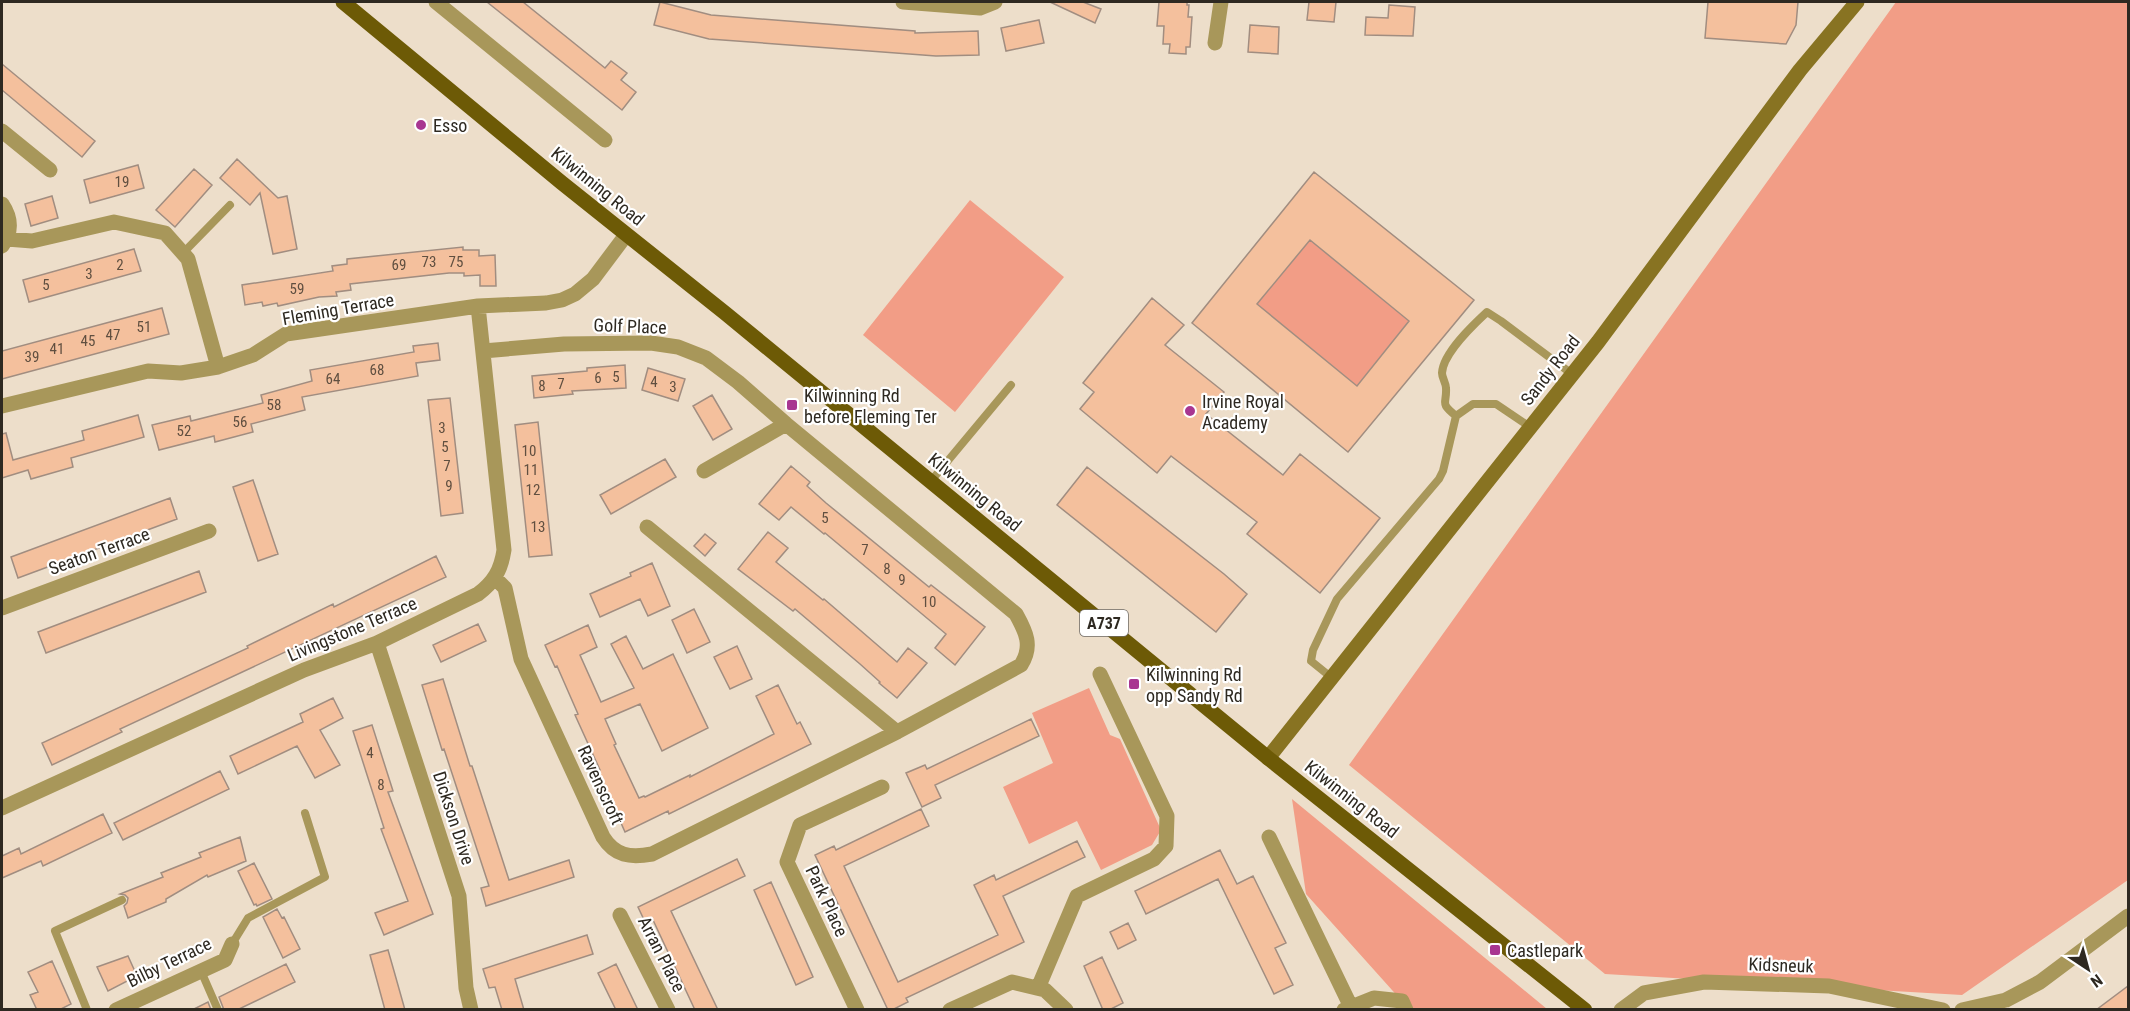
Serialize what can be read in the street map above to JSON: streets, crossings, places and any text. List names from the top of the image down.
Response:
{
  "streets": {
    "main road": ["Kilwinning Road", "Sandy Road", "A737"],
    "street": [
      "Fleming Terrace",
      "Golf Place",
      "Seaton Terrace",
      "Livingstone Terrace",
      "Ravenscroft",
      "Dickson Drive",
      "Park Place",
      "Arran Place",
      "Bilby Terrace",
      "Kidsneuk"
    ]
  },
  "crossings": [
    ["Kilwinning Road", "Fleming Terrace"],
    ["Kilwinning Road", "Sandy Road"],
    ["Golf Place", "Ravenscroft"],
    ["Livingstone Terrace", "Ravenscroft"],
    ["Livingstone Terrace", "Dickson Drive"]
  ],
  "places": {
    "other": ["Esso", "Irvine Royal Academy"],
    "transit": ["Kilwinning Rd before Fleming Ter", "Kilwinning Rd opp Sandy Rd", "Castlepark"]
  },
  "house_numbers": [
    "19",
    "73",
    "75",
    "2",
    "69",
    "3",
    "5",
    "59",
    "51",
    "47",
    "45",
    "41",
    "39",
    "68",
    "5",
    "6",
    "64",
    "4",
    "7",
    "8",
    "3",
    "58",
    "56",
    "3",
    "52",
    "5",
    "10",
    "7",
    "11",
    "9",
    "12",
    "5",
    "13",
    "7",
    "8",
    "9",
    "10",
    "4",
    "8"
  ],
  "north": "bottom right"
}
